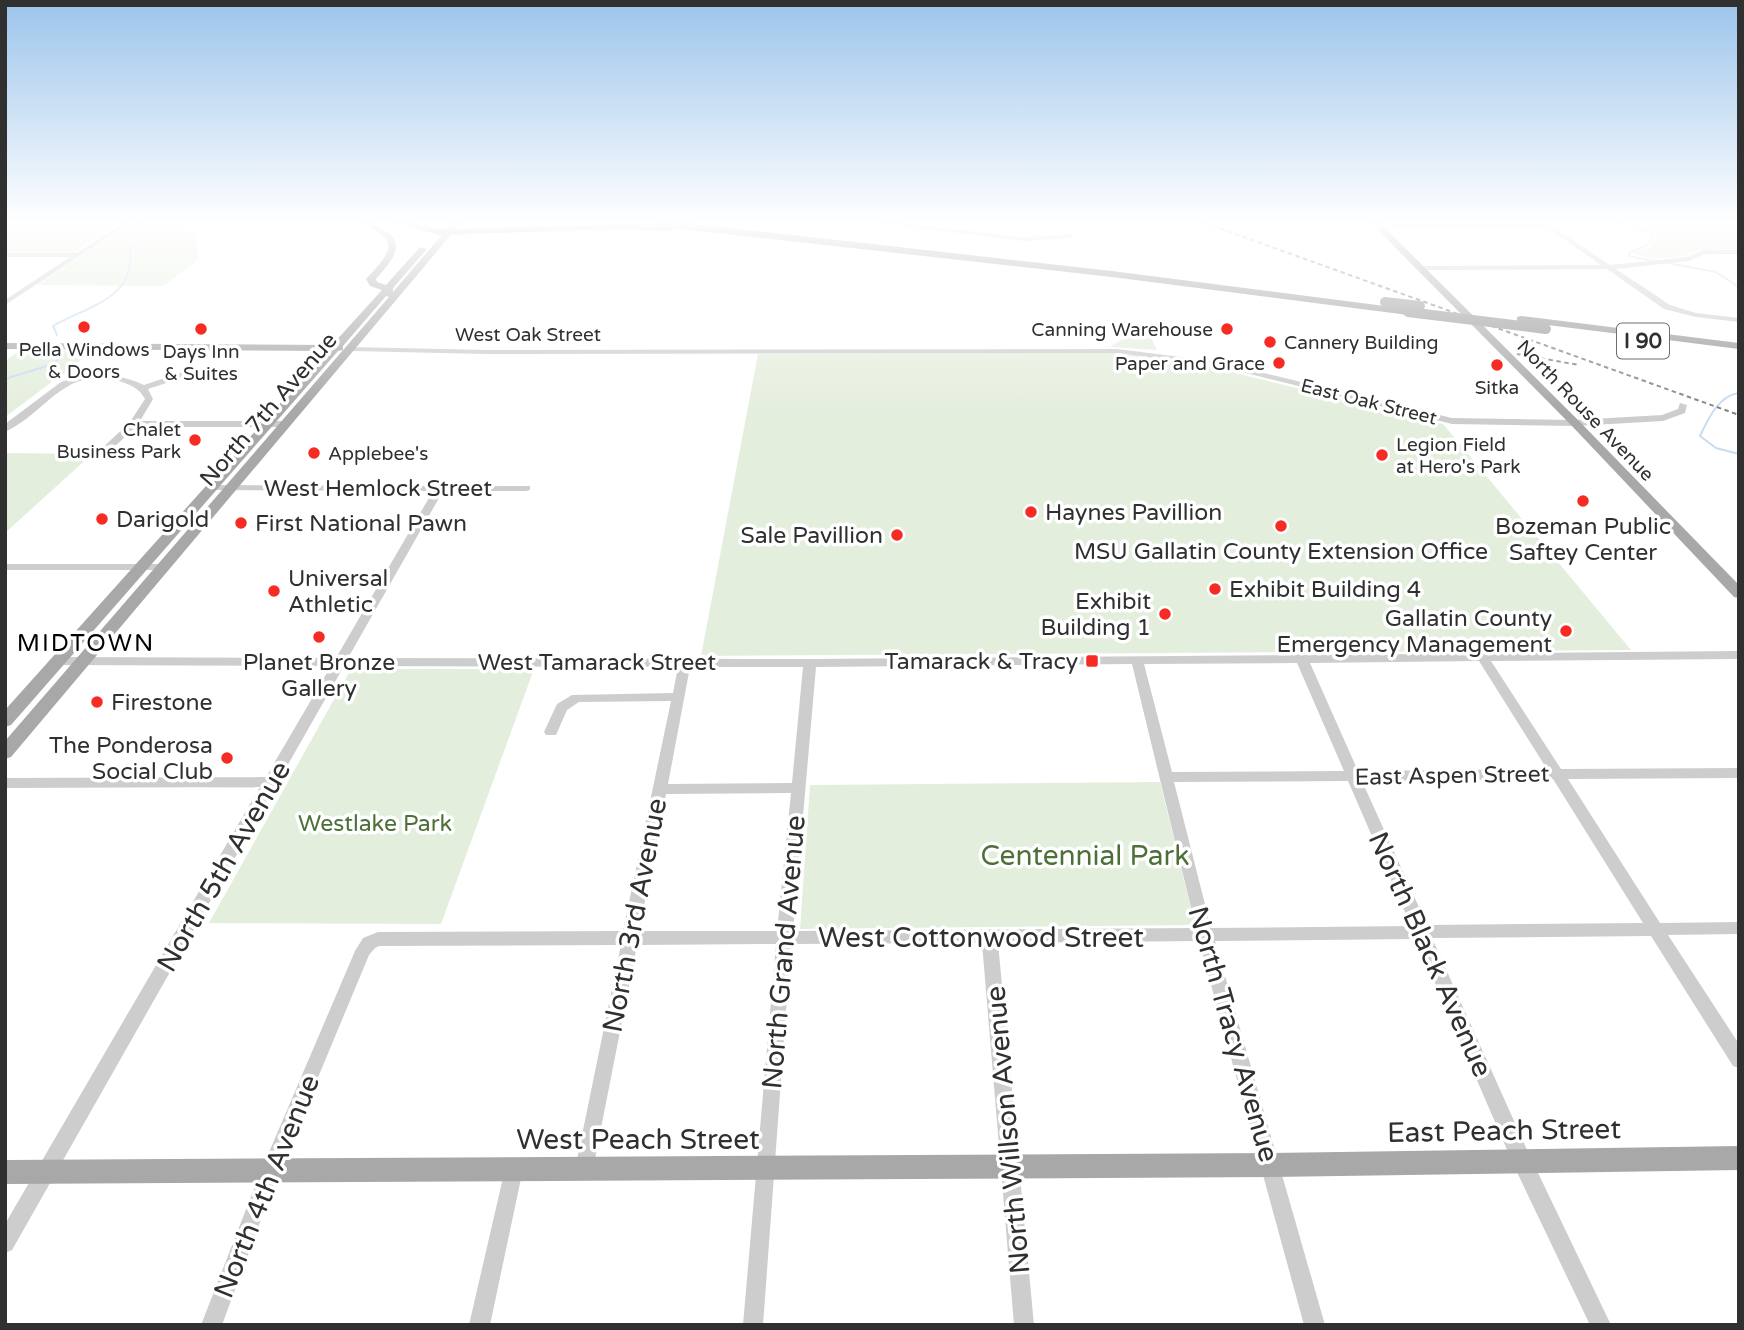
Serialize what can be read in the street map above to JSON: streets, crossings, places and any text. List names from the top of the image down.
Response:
{
  "streets": {
    "highway": ["I 90"],
    "main road": [
      "West Oak Street",
      "North 7th Avenue",
      "North Rouse Avenue",
      "East Peach Street",
      "West Peach Street"
    ],
    "street": [
      "East Oak Street",
      "West Hemlock Street",
      "West Tamarack Street",
      "East Aspen Street",
      "North 5th Avenue",
      "North 3rd Avenue",
      "West Cottonwood Street",
      "North Grand Avenue",
      "North Black Avenue",
      "North Tracy Avenue",
      "North Willson Avenue",
      "North 4th Avenue"
    ]
  },
  "crossings": [
    ["West Oak Street", "East Oak Street"],
    ["West Oak Street", "North 7th Avenue"],
    ["East Oak Street", "North Rouse Avenue"],
    ["North 7th Avenue", "West Hemlock Street"],
    ["North 7th Avenue", "West Tamarack Street"],
    ["West Hemlock Street", "North 5th Avenue"],
    ["West Tamarack Street", "North 5th Avenue"],
    ["West Tamarack Street", "North 3rd Avenue"],
    ["West Tamarack Street", "North Grand Avenue"],
    ["West Tamarack Street", "North Black Avenue"],
    ["West Tamarack Street", "North Tracy Avenue"],
    ["East Aspen Street", "North Black Avenue"],
    ["East Aspen Street", "North Tracy Avenue"],
    ["North 5th Avenue", "West Peach Street"],
    ["North 3rd Avenue", "West Cottonwood Street"],
    ["North 3rd Avenue", "West Peach Street"],
    ["North 3rd Avenue", "North 4th Avenue"],
    ["West Cottonwood Street", "North Grand Avenue"],
    ["West Cottonwood Street", "North Tracy Avenue"],
    ["West Cottonwood Street", "North Willson Avenue"],
    ["West Cottonwood Street", "North 4th Avenue"],
    ["North Grand Avenue", "West Peach Street"],
    ["North Black Avenue", "East Peach Street"],
    ["North Tracy Avenue", "East Peach Street"],
    ["North Tracy Avenue", "West Peach Street"],
    ["North Willson Avenue", "West Peach Street"],
    ["East Peach Street", "West Peach Street"],
    ["West Peach Street", "North 4th Avenue"]
  ],
  "districts": ["MIDTOWN"],
  "parks": ["Westlake Park", "Centennial Park"],
  "places": {
    "other": [
      "Pella Windows & Doors",
      "Days Inn & Suites",
      "Canning Warehouse",
      "Cannery Building",
      "Paper and Grace",
      "Sitka",
      "Chalet Business Park",
      "Applebee's",
      "Legion Field at Hero's Park",
      "Bozeman Public Saftey Center",
      "Haynes Pavillion",
      "Darigold",
      "First National Pawn",
      "MSU Gallatin County Extension Office",
      "Sale Pavillion",
      "Exhibit Building 4",
      "Universal Athletic",
      "Exhibit Building 1",
      "Gallatin County Emergency Management",
      "Planet Bronze Gallery",
      "Firestone",
      "The Ponderosa Social Club"
    ],
    "transit": ["Tamarack & Tracy"]
  }
}
